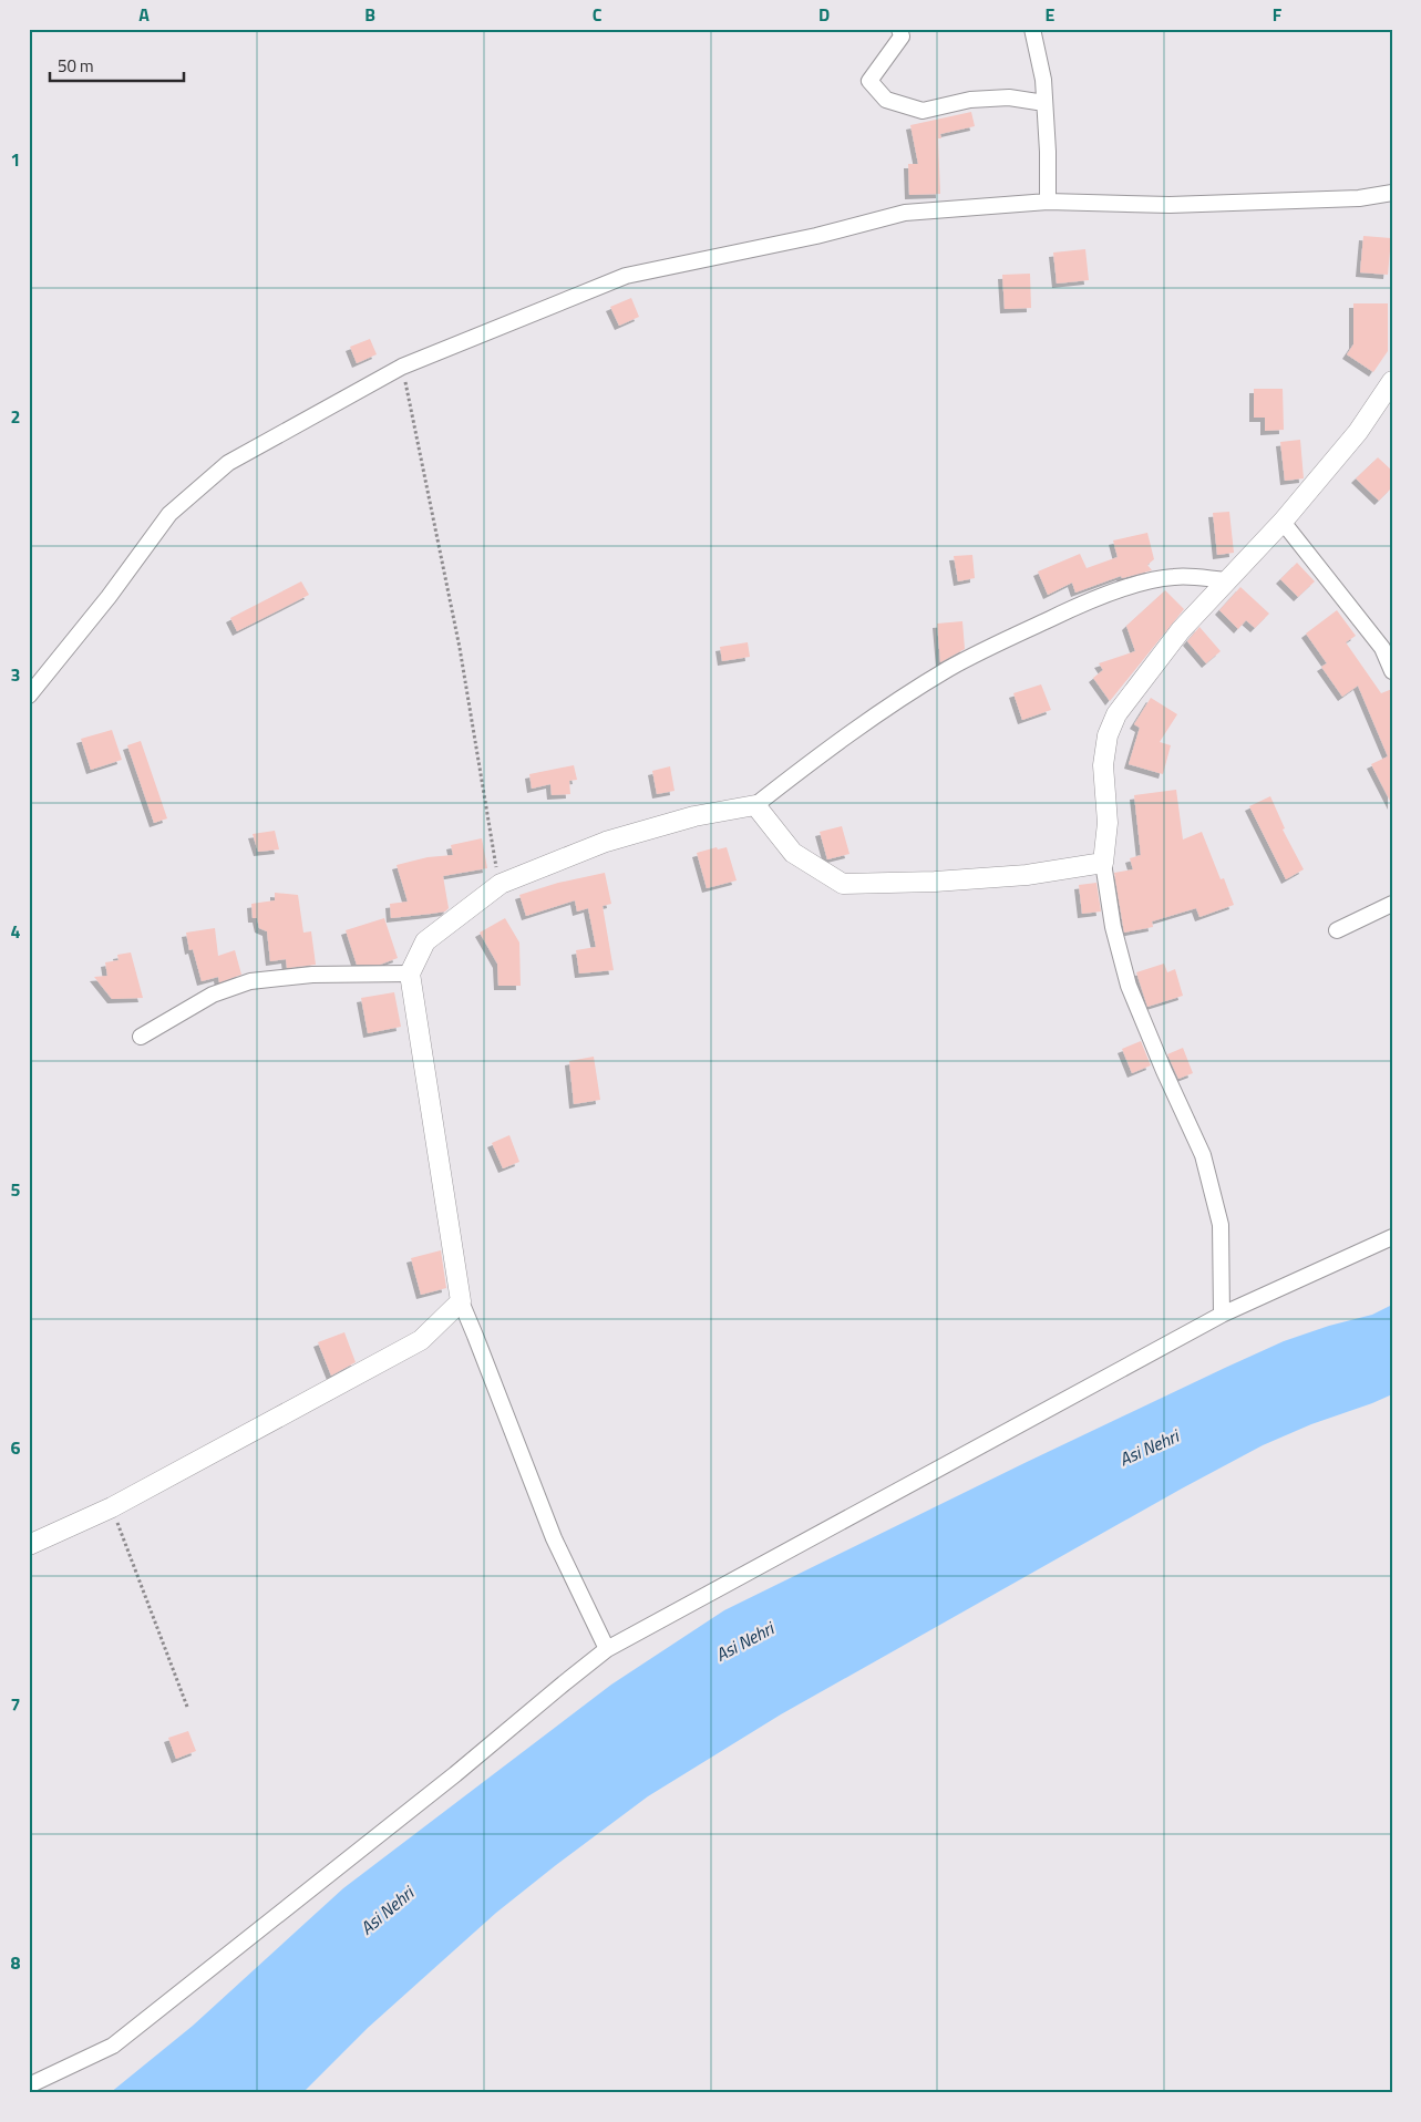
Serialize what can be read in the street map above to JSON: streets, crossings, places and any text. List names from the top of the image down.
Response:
{
  "water": ["Asi Nehri"],
  "scale_bar": "50 m",
  "grid": {
    "columns": [
      "A",
      "B",
      "C",
      "D",
      "E",
      "F"
    ],
    "rows": [
      "1",
      "2",
      "3",
      "4",
      "5",
      "6",
      "7",
      "8"
    ]
  }
}
